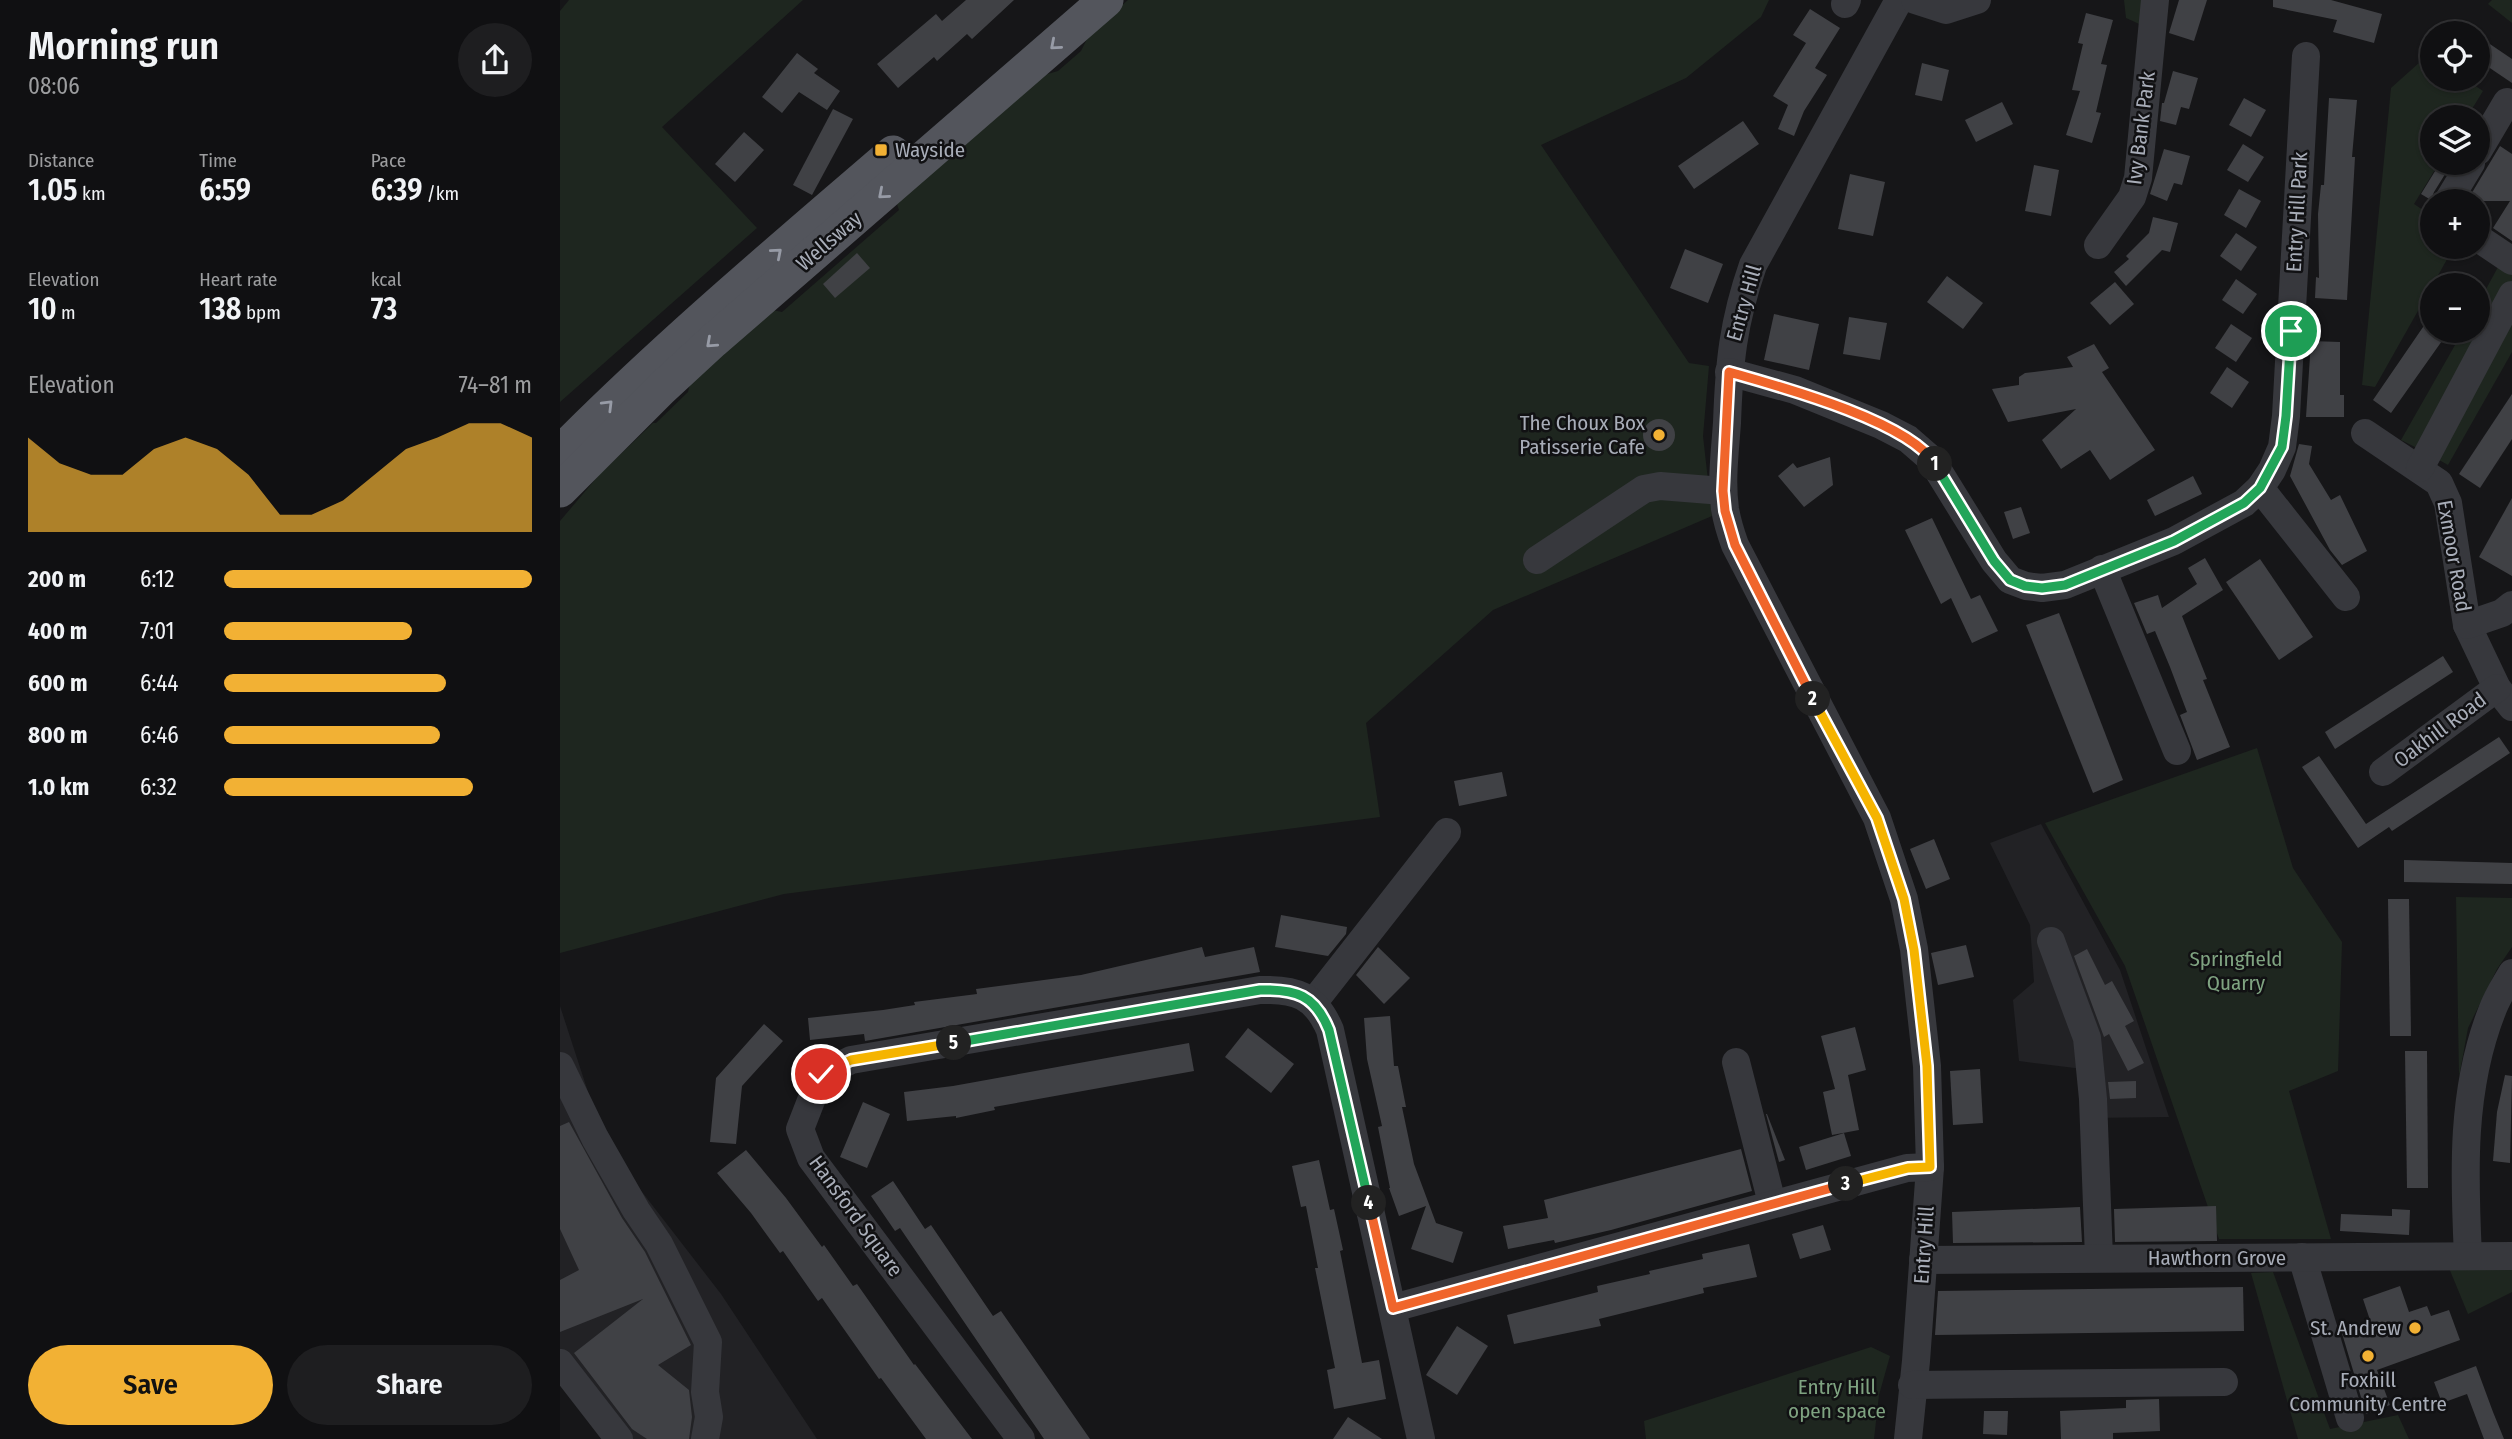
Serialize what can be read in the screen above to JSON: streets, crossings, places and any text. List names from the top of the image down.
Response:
{
  "streets": {
    "main road": ["Wellsway"],
    "street": [
      "Ivy Bank Park",
      "Entry Hill Park",
      "Entry Hill",
      "Exmoor Road",
      "Oakhill Road",
      "Hansford Square",
      "Hawthorn Grove"
    ]
  },
  "crossings": [
    ["Entry Hill Park", "Entry Hill"],
    ["Entry Hill", "Hawthorn Grove"],
    ["Exmoor Road", "Oakhill Road"]
  ],
  "parks": ["Springfield Quarry", "Entry Hill open space"],
  "places": {
    "transit": ["Wayside"],
    "other": ["The Choux Box Patisserie Cafe", "St. Andrew", "Foxhill Community Centre"]
  },
  "page": {
    "heading": ["Morning run", "08:06"],
    "map_buttons": ["+", "−"],
    "stats": [
      ["Distance", "1.05 km"],
      ["Time", "6:59"],
      ["Pace", "6:39 /km"],
      ["Elevation", "10 m"],
      ["Heart rate", "138 bpm"],
      ["kcal", "73"]
    ],
    "chart": ["Elevation", "74–81 m"],
    "pins": [
      "1",
      "2",
      "5",
      "3",
      "4"
    ],
    "list": [
      {
        "name": "200 m",
        "note": "6:12"
      },
      {
        "name": "400 m",
        "note": "7:01"
      },
      {
        "name": "600 m",
        "note": "6:44"
      },
      {
        "name": "800 m",
        "note": "6:46"
      },
      {
        "name": "1.0 km",
        "note": "6:32"
      }
    ],
    "buttons": ["Save", "Share"]
  }
}
